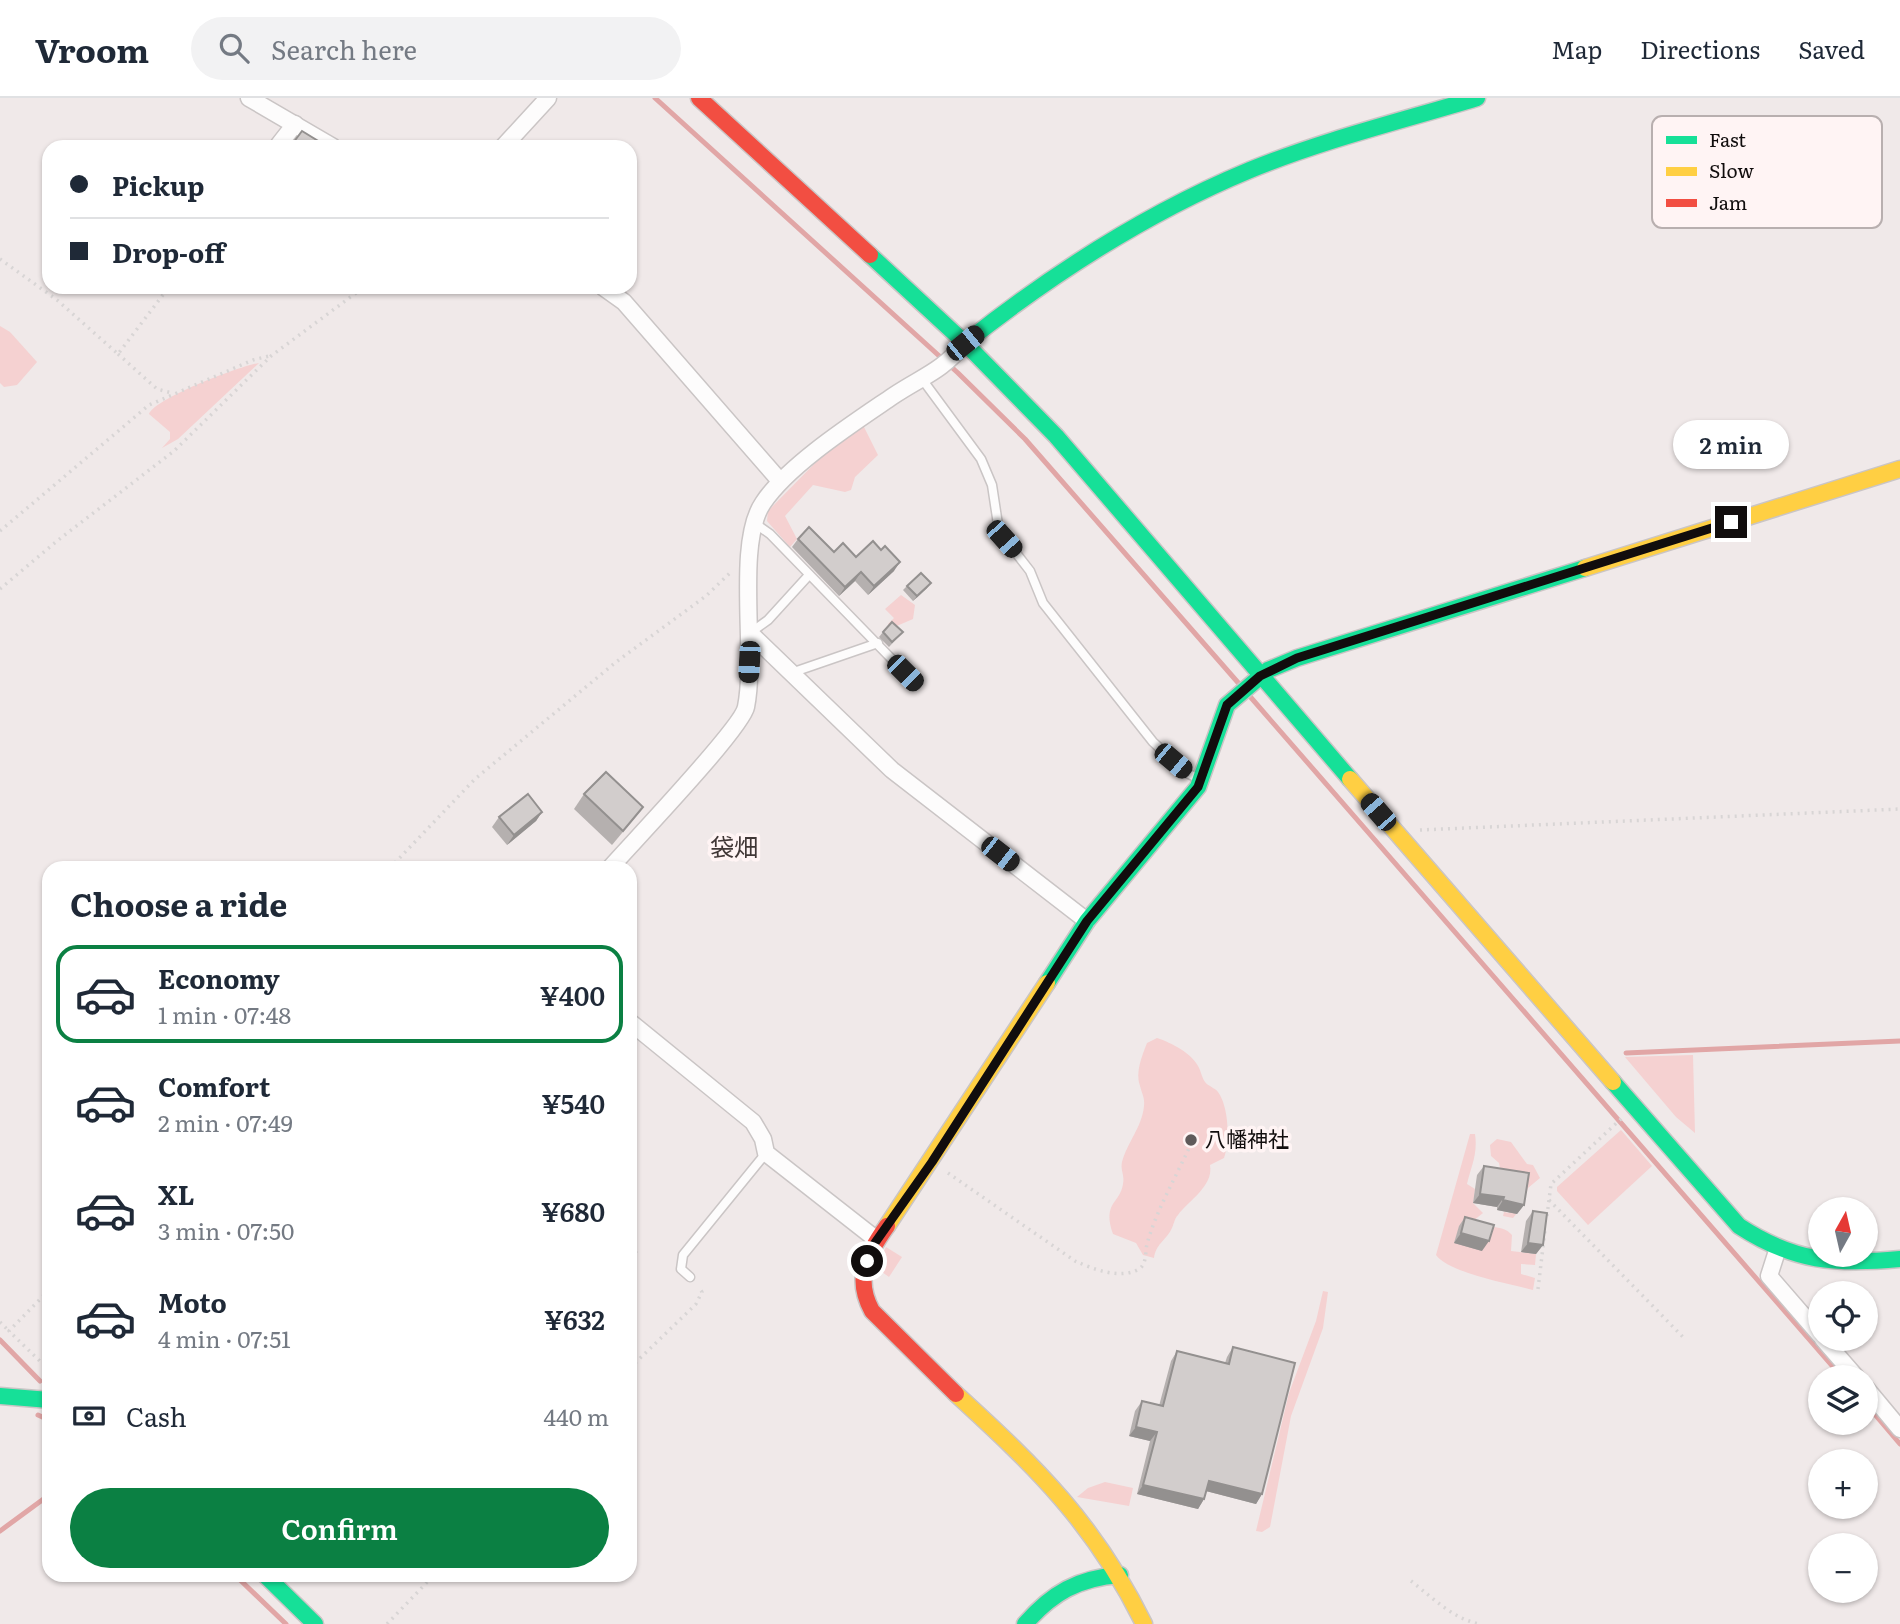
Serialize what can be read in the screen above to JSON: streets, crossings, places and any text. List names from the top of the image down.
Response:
{
  "districts": ["袋畑"],
  "places": ["八幡神社"],
  "legend": ["Fast", "Slow", "Jam"],
  "north": "top",
  "page": {
    "header": "Vroom",
    "search": "Search here",
    "nav": ["Map", "Directions", "Saved"],
    "banner": ["Pickup", "Drop-off"],
    "bubble": "2 min",
    "heading": "Choose a ride",
    "list": [
      {
        "name": "Economy",
        "note": "1 min · 07:48",
        "value": "¥400"
      },
      {
        "name": "Comfort",
        "note": "2 min · 07:49",
        "value": "¥540"
      },
      {
        "name": "XL",
        "note": "3 min · 07:50",
        "value": "¥680"
      },
      {
        "name": "Moto",
        "note": "4 min · 07:51",
        "value": "¥632"
      }
    ],
    "map_buttons": ["+", "−"],
    "pay": ["Cash", "440 m"],
    "buttons": "Confirm"
  }
}
